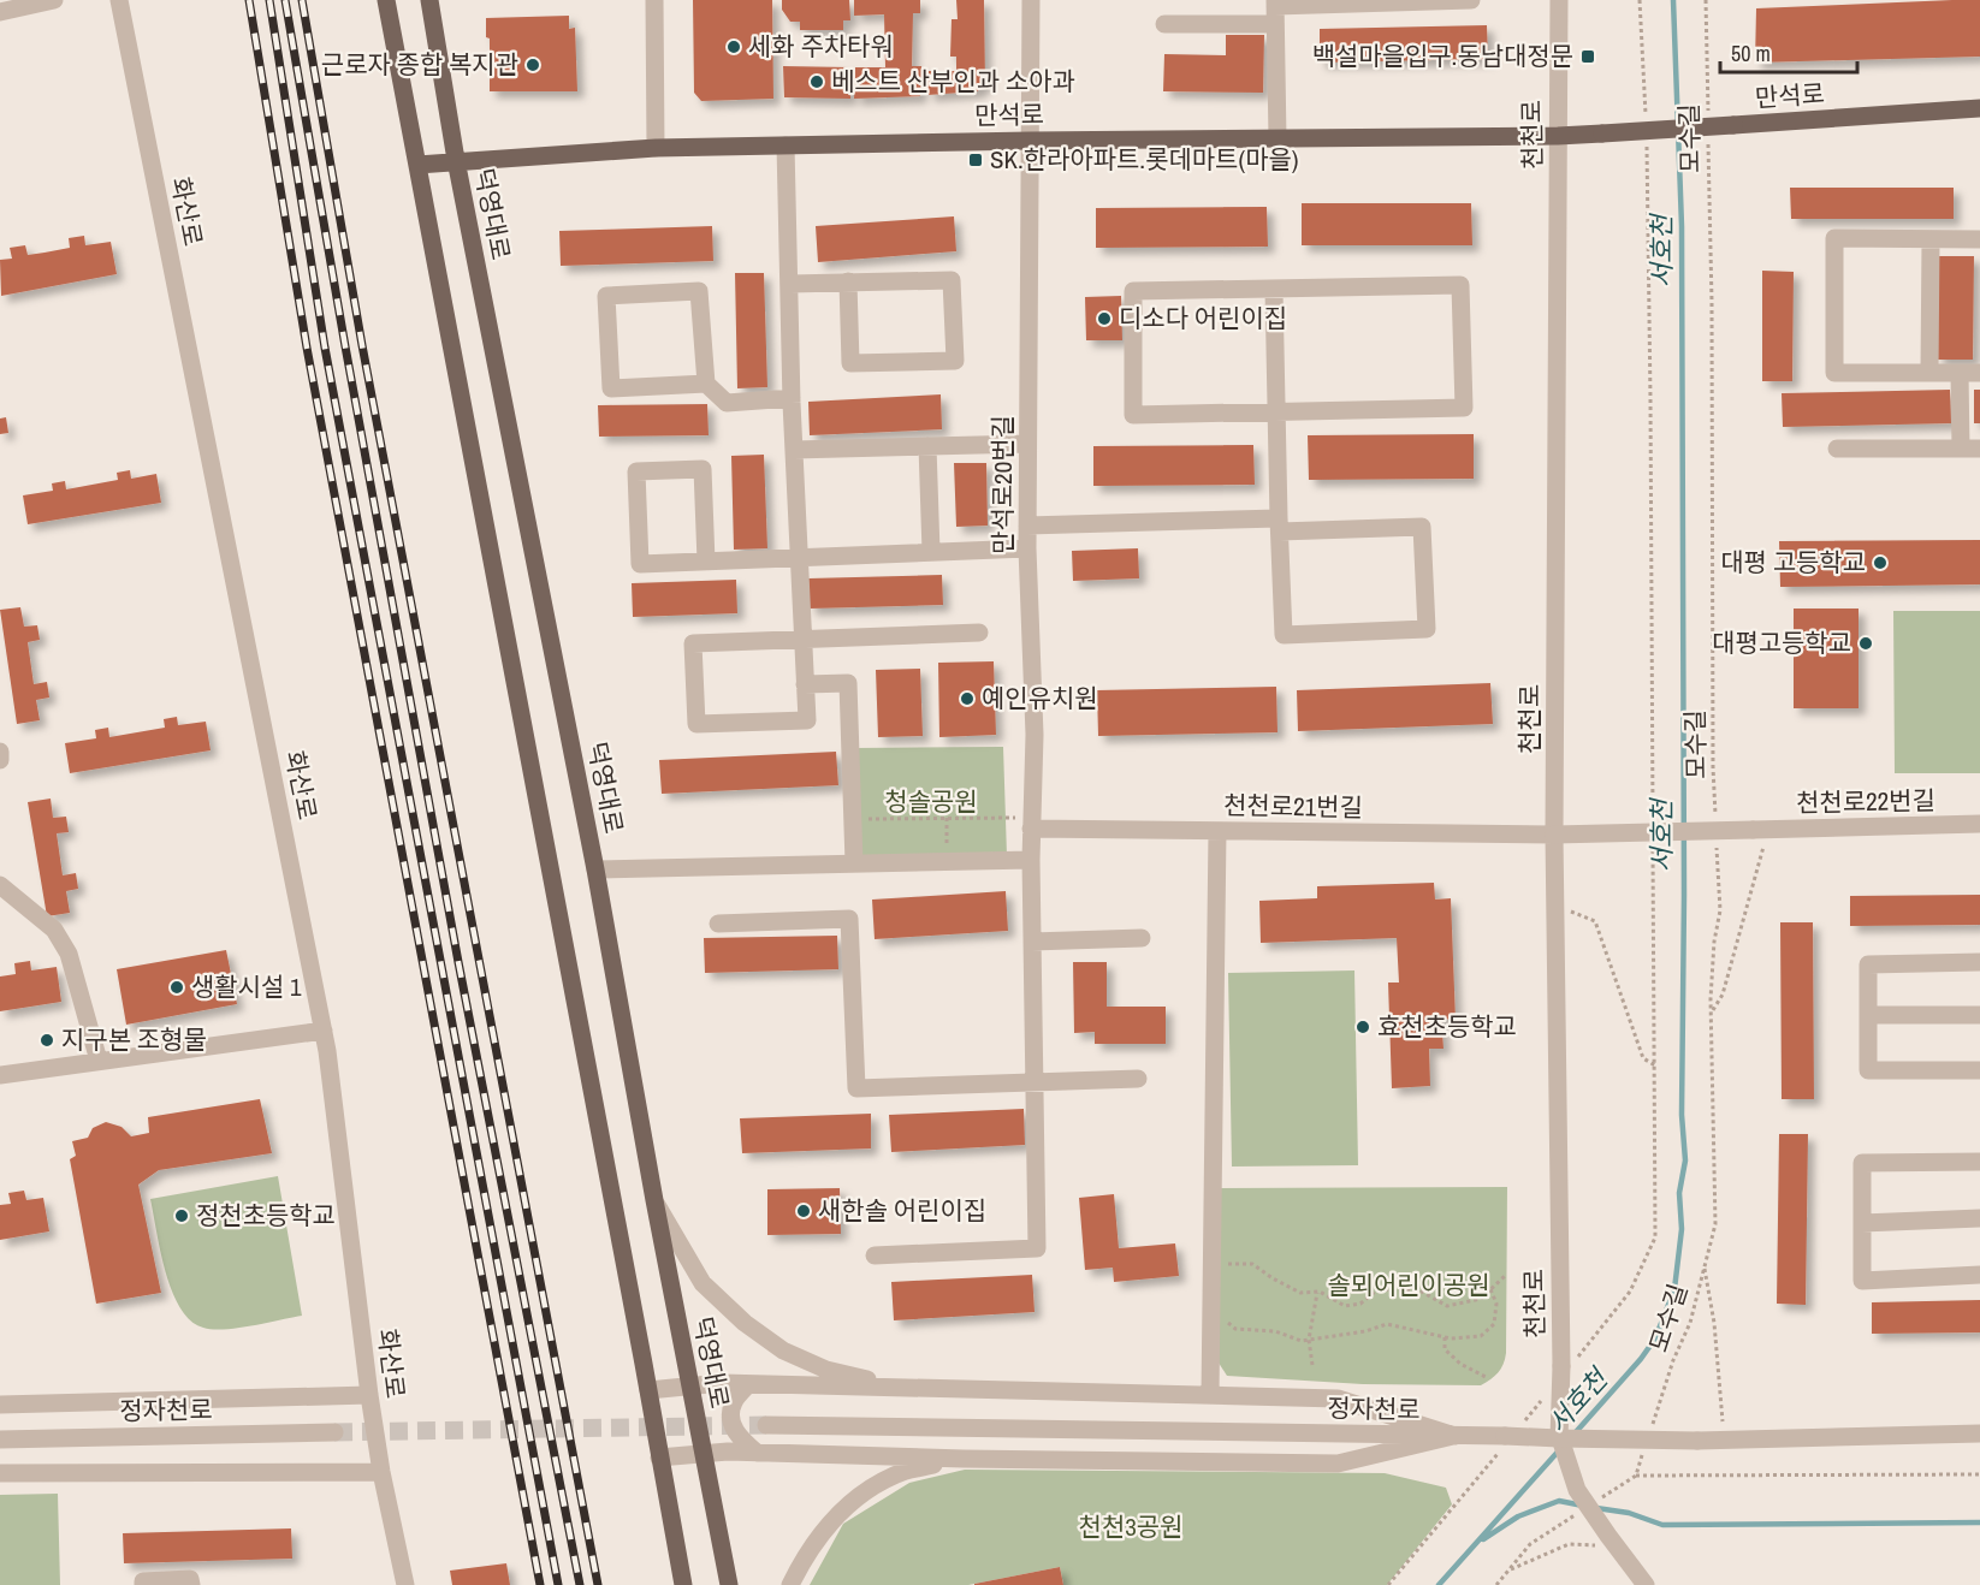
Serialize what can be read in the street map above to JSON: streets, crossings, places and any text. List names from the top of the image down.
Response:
{
  "streets": {
    "main road": ["만석로", "덕영대로"],
    "street": [
      "천천로",
      "화산로",
      "만석로20번길",
      "천천로22번길",
      "천천로21번길",
      "정자천로"
    ],
    "path": ["모수길"]
  },
  "crossings": [
    ["만석로", "천천로"],
    ["만석로", "덕영대로"],
    ["만석로", "만석로20번길"],
    ["천천로", "천천로22번길"],
    ["천천로", "천천로21번길"],
    ["천천로", "정자천로"],
    ["만석로20번길", "천천로21번길"],
    ["천천로22번길", "천천로21번길"]
  ],
  "water": ["서호천"],
  "parks": ["청솔공원", "솔뫼어린이공원", "천천3공원"],
  "places": {
    "other": [
      "세화 주차타워",
      "근로자 종합 복지관",
      "베스트 산부인과 소아과",
      "디소다 어린이집",
      "대평 고등학교",
      "대평고등학교",
      "예인유치원",
      "생활시설 1",
      "효천초등학교",
      "지구본 조형물",
      "새한솔 어린이집",
      "정천초등학교"
    ],
    "transit": ["백설마을입구.동남대정문", "SK.한라아파트.롯데마트(마을)"]
  },
  "scale_bar": "50 m"
}
